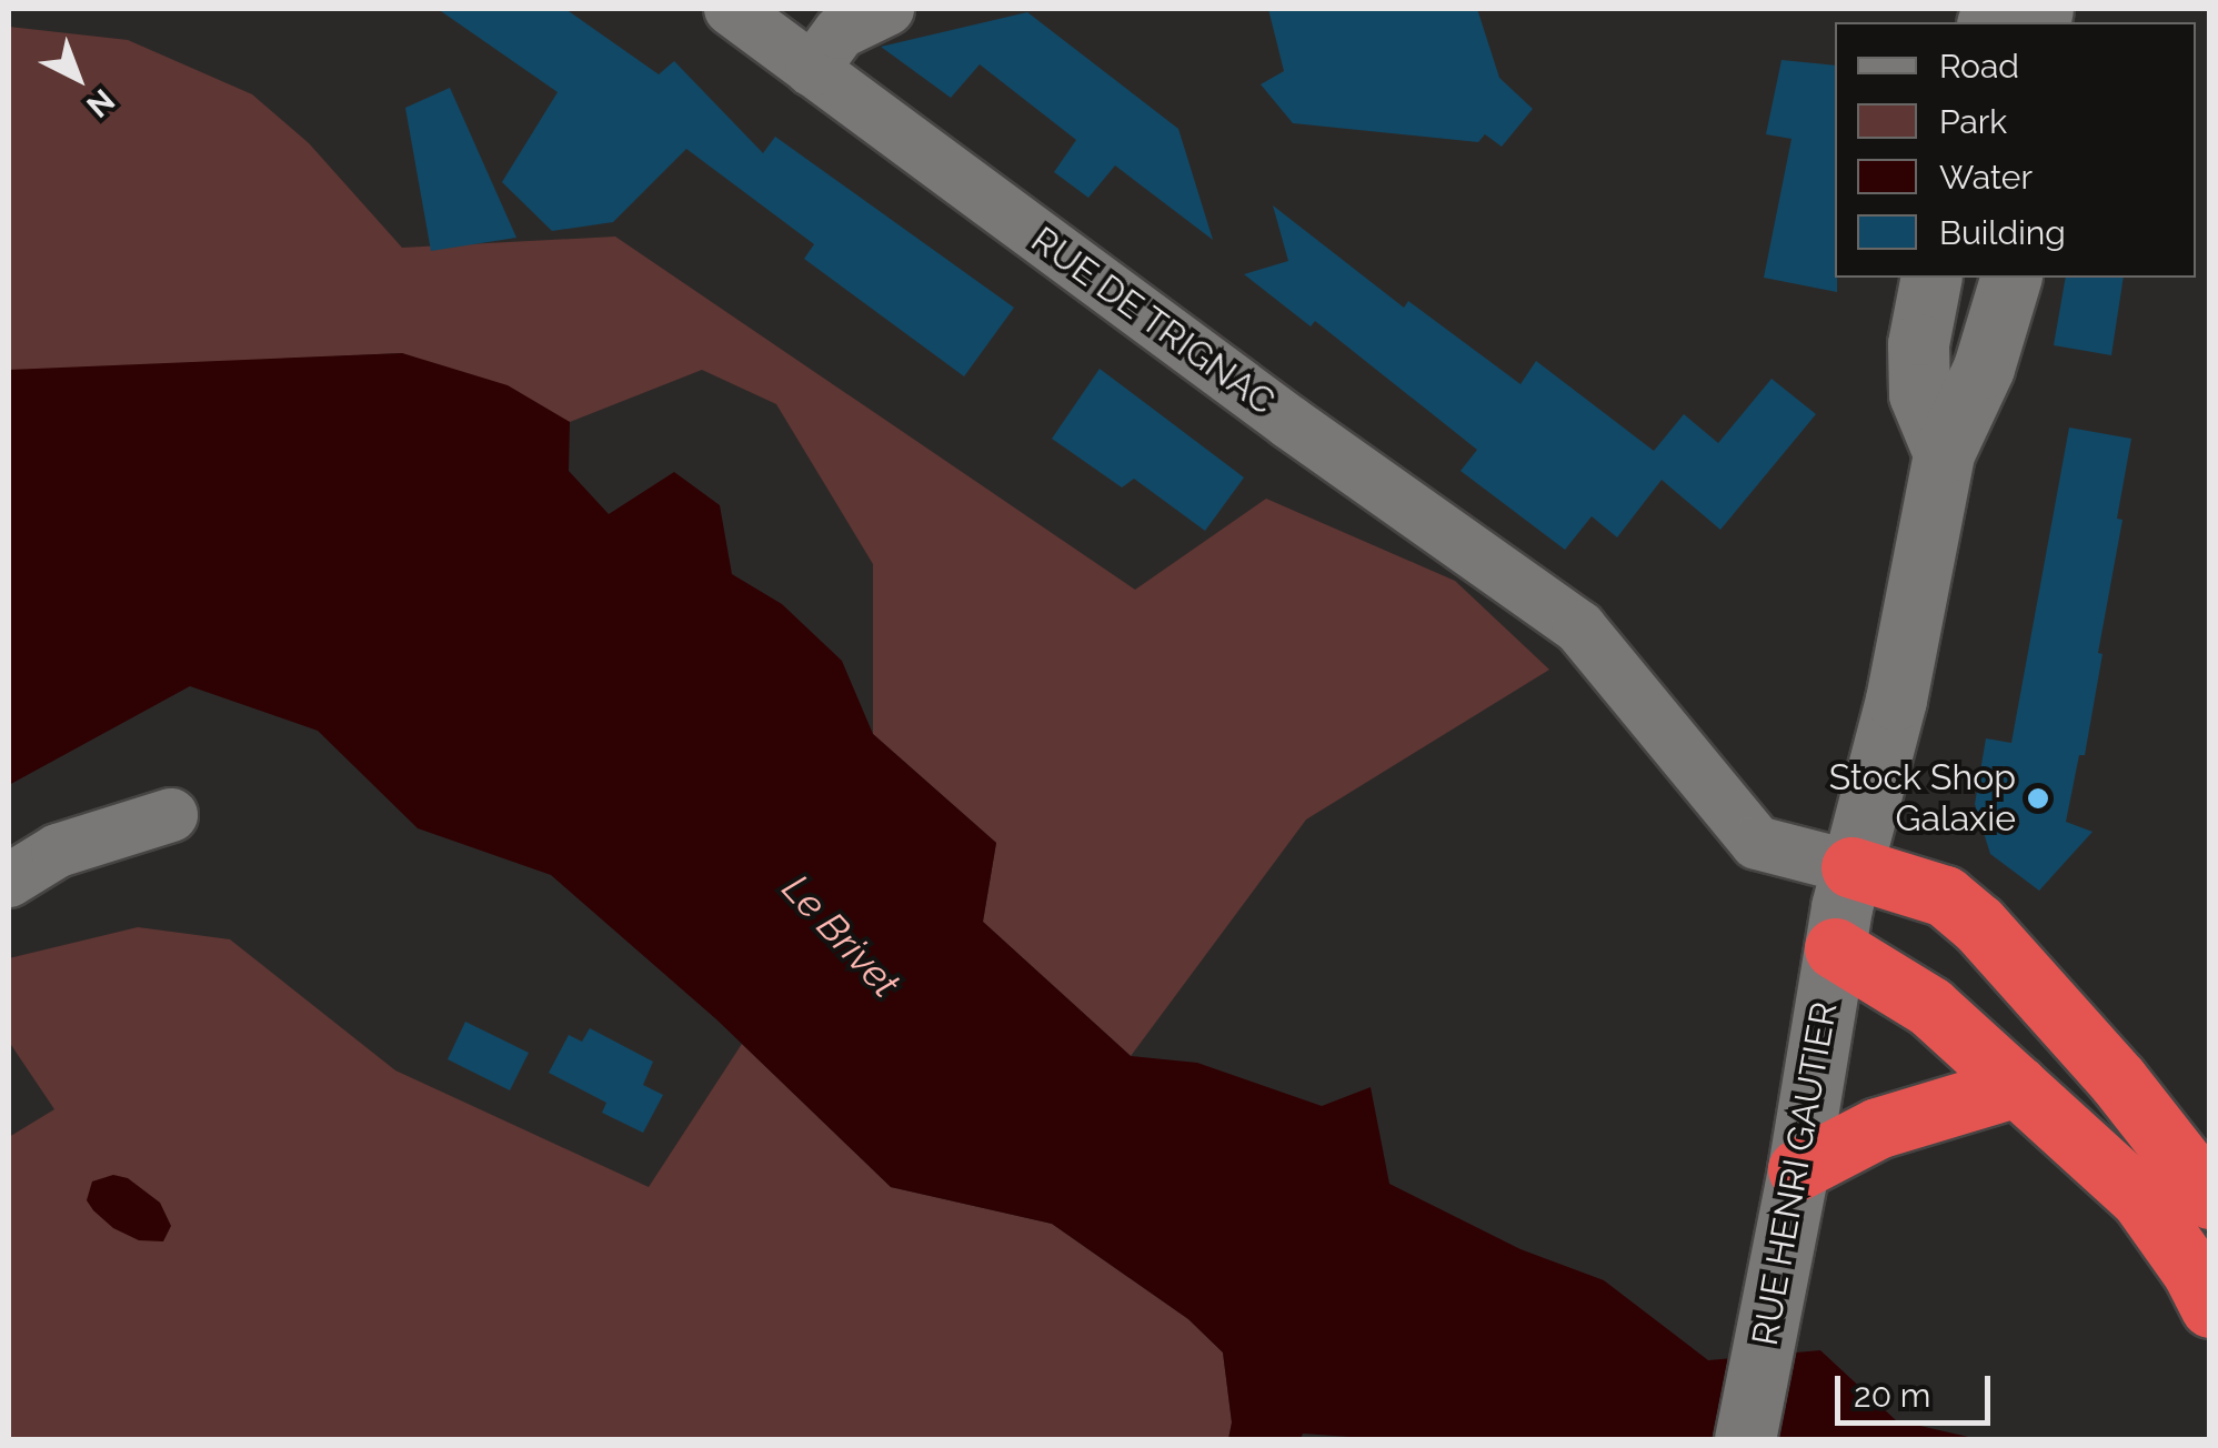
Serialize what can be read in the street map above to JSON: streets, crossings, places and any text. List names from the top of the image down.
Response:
{
  "streets": {
    "main road": ["RUE HENRI GAUTIER"],
    "street": ["RUE DE TRIGNAC"]
  },
  "crossings": [
    ["RUE DE TRIGNAC", "RUE HENRI GAUTIER"]
  ],
  "water": ["Le Brivet"],
  "places": ["Stock Shop Galaxie"],
  "legend": [
    "Road",
    "Park",
    "Water",
    "Building"
  ],
  "scale_bar": "20 m",
  "north": "bottom right"
}
